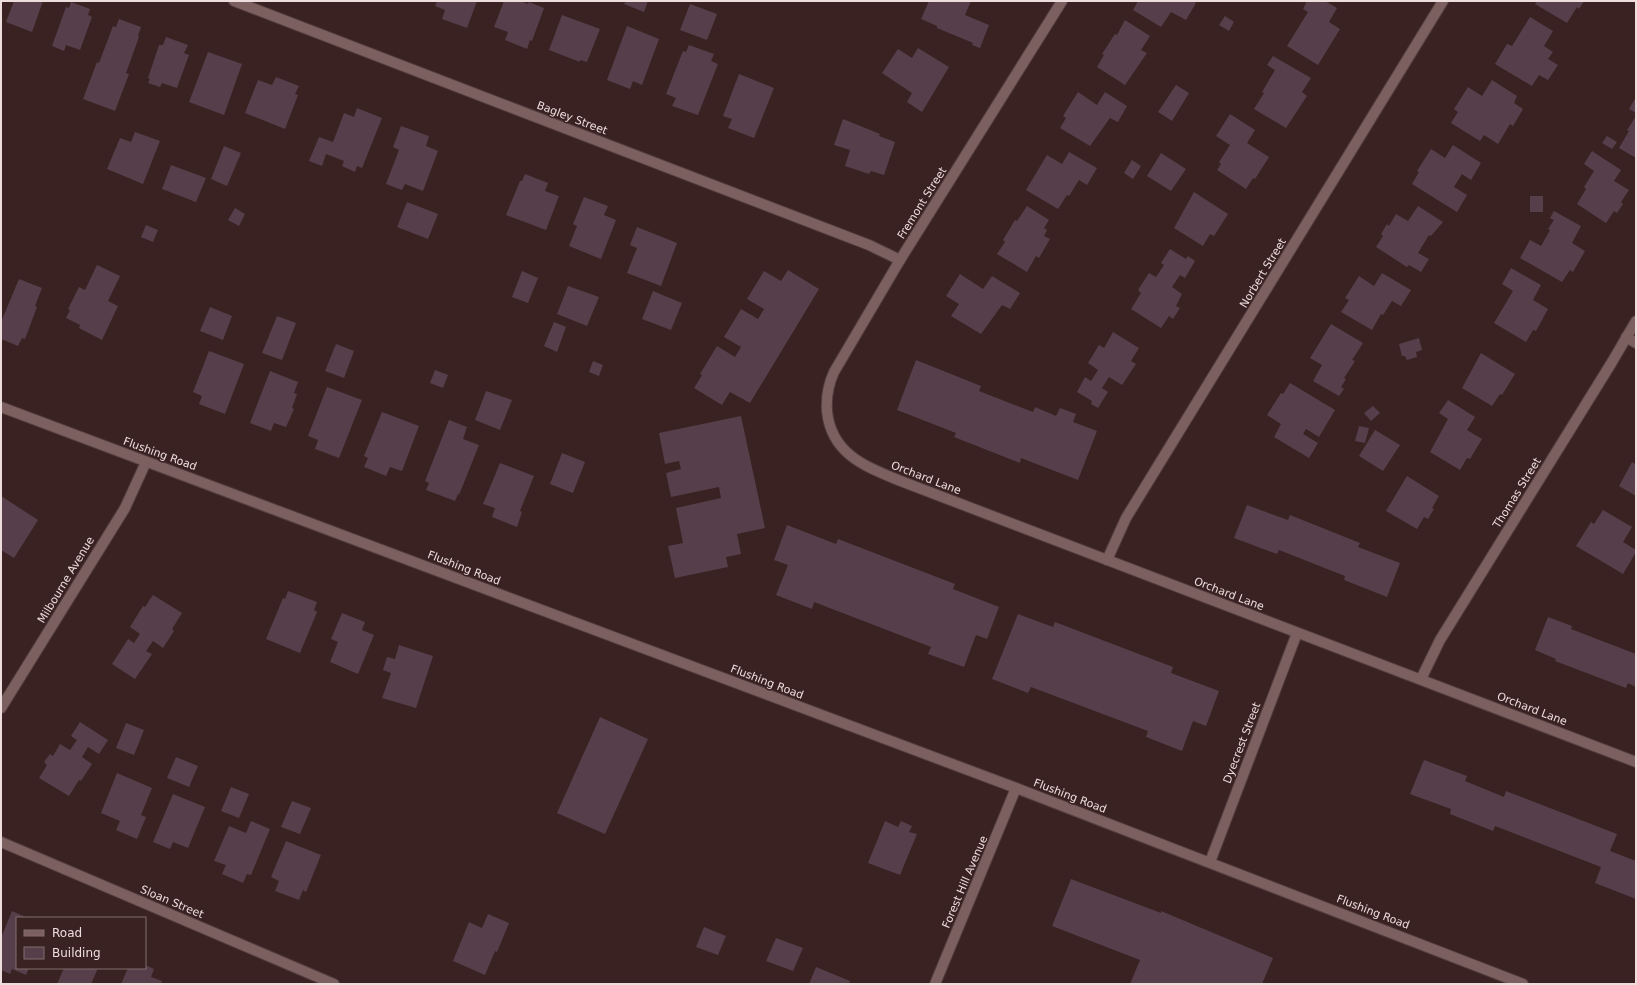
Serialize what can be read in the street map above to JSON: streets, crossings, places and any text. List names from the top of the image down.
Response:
{
  "streets": {
    "street": [
      "Bagley Street",
      "Fremont Street",
      "Norbert Street",
      "Flushing Road",
      "Orchard Lane",
      "Thomas Street",
      "Milbourne Avenue",
      "Dyecrest Street",
      "Forest Hill Avenue",
      "Sloan Street"
    ]
  },
  "crossings": [
    ["Bagley Street", "Fremont Street"],
    ["Fremont Street", "Orchard Lane"],
    ["Norbert Street", "Orchard Lane"],
    ["Flushing Road", "Milbourne Avenue"],
    ["Flushing Road", "Dyecrest Street"],
    ["Flushing Road", "Forest Hill Avenue"],
    ["Orchard Lane", "Thomas Street"],
    ["Orchard Lane", "Dyecrest Street"]
  ],
  "legend": ["Road", "Building"]
}
